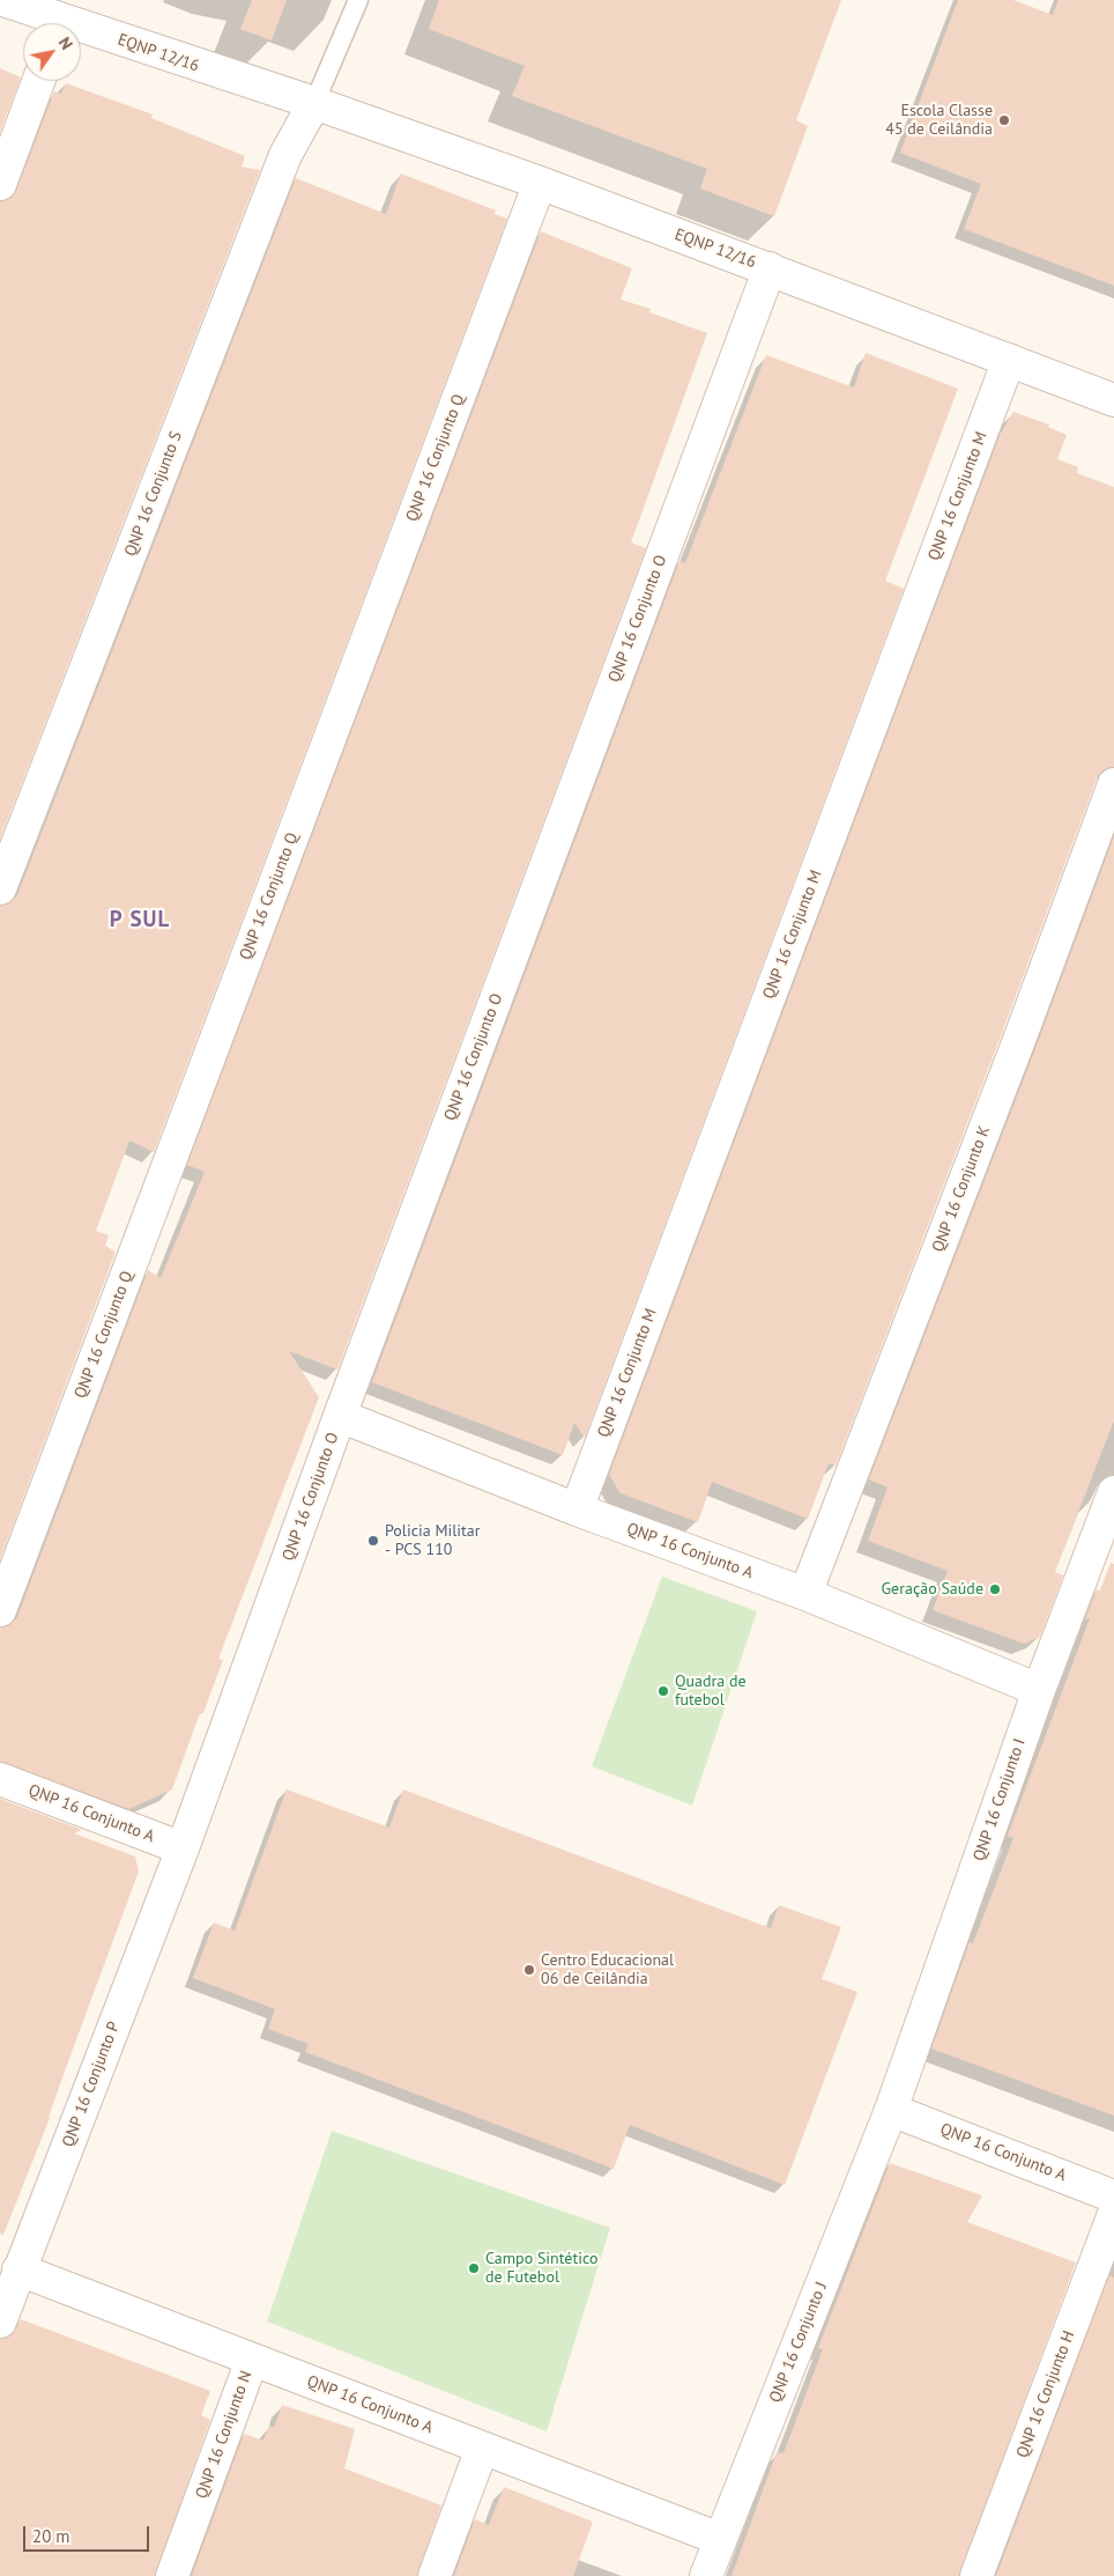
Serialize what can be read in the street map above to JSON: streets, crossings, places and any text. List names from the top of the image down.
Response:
{
  "streets": {
    "street": [
      "EQNP 12/16",
      "QNP 16 Conjunto Q",
      "QNP 16 Conjunto S",
      "QNP 16 Conjunto M",
      "QNP 16 Conjunto O",
      "QNP 16 Conjunto K",
      "QNP 16 Conjunto A",
      "QNP 16 Conjunto I",
      "QNP 16 Conjunto P",
      "QNP 16 Conjunto J",
      "QNP 16 Conjunto H",
      "QNP 16 Conjunto N"
    ]
  },
  "crossings": [
    ["EQNP 12/16", "QNP 16 Conjunto Q"],
    ["EQNP 12/16", "QNP 16 Conjunto S"],
    ["EQNP 12/16", "QNP 16 Conjunto M"],
    ["EQNP 12/16", "QNP 16 Conjunto O"],
    ["QNP 16 Conjunto M", "QNP 16 Conjunto A"],
    ["QNP 16 Conjunto O", "QNP 16 Conjunto A"],
    ["QNP 16 Conjunto O", "QNP 16 Conjunto P"],
    ["QNP 16 Conjunto K", "QNP 16 Conjunto A"],
    ["QNP 16 Conjunto A", "QNP 16 Conjunto I"],
    ["QNP 16 Conjunto A", "QNP 16 Conjunto P"],
    ["QNP 16 Conjunto A", "QNP 16 Conjunto J"],
    ["QNP 16 Conjunto A", "QNP 16 Conjunto N"],
    ["QNP 16 Conjunto I", "QNP 16 Conjunto J"]
  ],
  "districts": ["P SUL"],
  "places": [
    "Escola Classe 45 de Ceilândia",
    "Policia Militar - PCS 110",
    "Geração Saúde",
    "Quadra de futebol",
    "Centro Educacional 06 de Ceilândia",
    "Campo Sintético de Futebol"
  ],
  "scale_bar": "20 m",
  "north": "top right"
}
